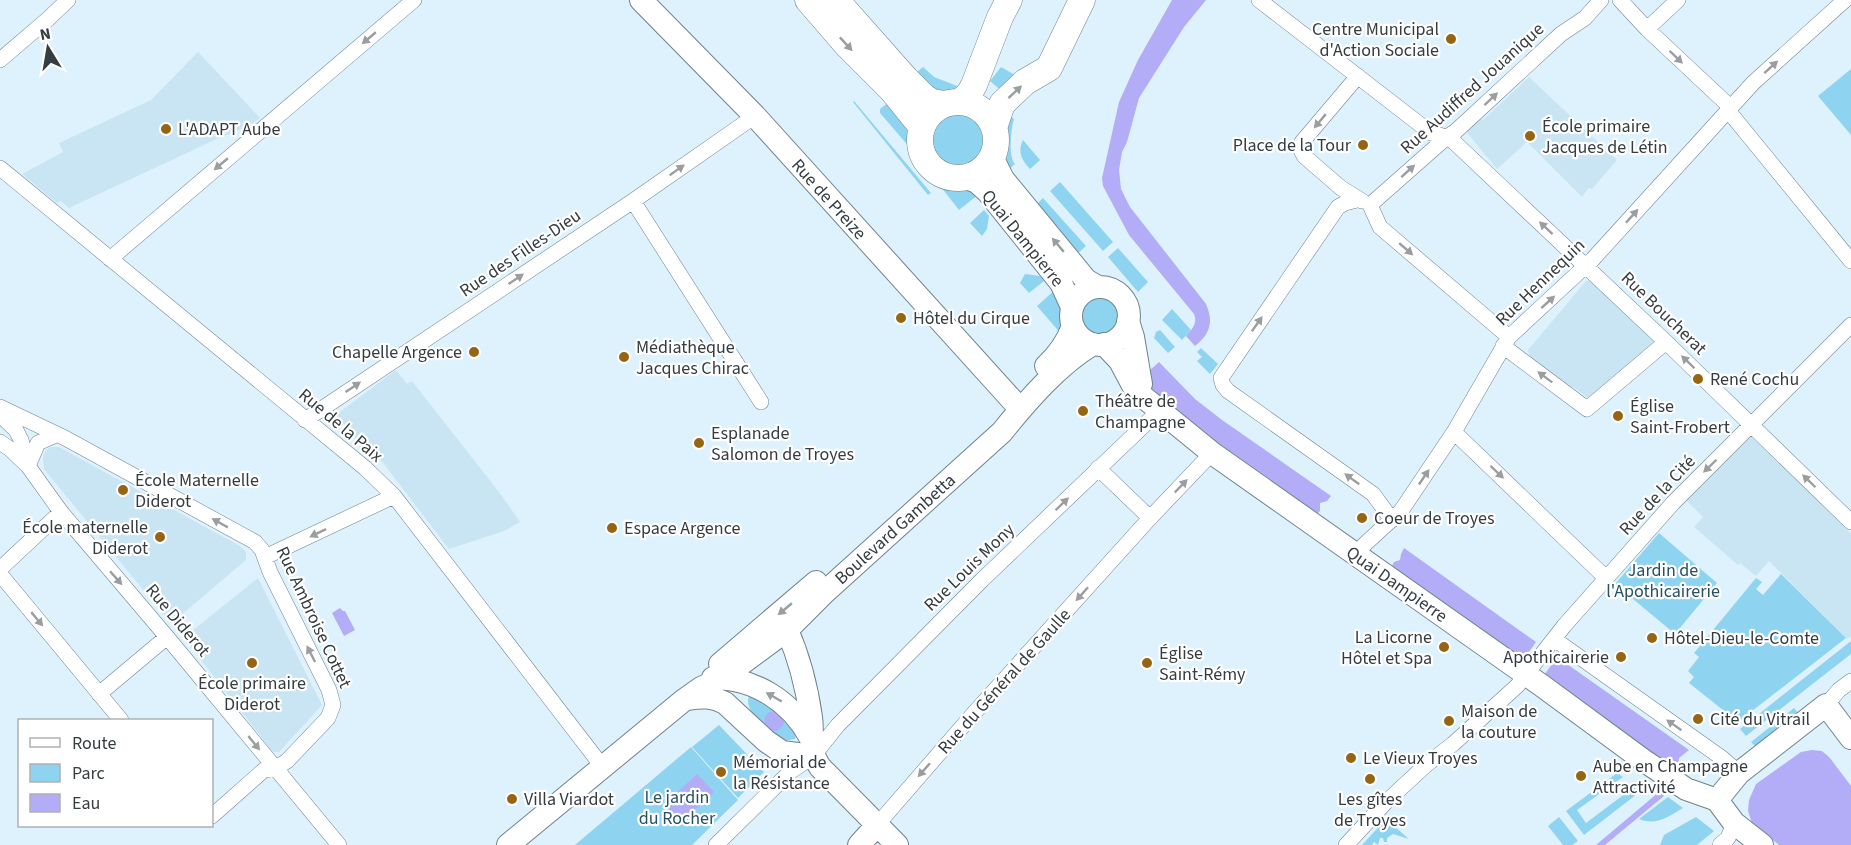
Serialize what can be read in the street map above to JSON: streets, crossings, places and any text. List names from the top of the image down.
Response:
{
  "streets": {
    "main road": [
      "Rue de Preize",
      "Quai Dampierre",
      "Boulevard Gambetta",
      "Rue du Général de Gaulle"
    ],
    "street": [
      "Rue Audiffred Jouanique",
      "Rue des Filles-Dieu",
      "Rue Hennequin",
      "Rue Boucherat",
      "Rue de la Paix",
      "Rue de la Cité",
      "Rue Louis Mony",
      "Rue Ambroise Cottet",
      "Rue Diderot"
    ]
  },
  "crossings": [
    ["Rue Audiffred Jouanique", "Rue Hennequin"],
    ["Rue Audiffred Jouanique", "Rue Boucherat"],
    ["Rue de Preize", "Rue des Filles-Dieu"],
    ["Rue de Preize", "Boulevard Gambetta"],
    ["Quai Dampierre", "Rue Hennequin"],
    ["Quai Dampierre", "Rue de la Cité"],
    ["Quai Dampierre", "Boulevard Gambetta"],
    ["Quai Dampierre", "Rue Louis Mony"],
    ["Quai Dampierre", "Rue du Général de Gaulle"],
    ["Rue des Filles-Dieu", "Rue de la Paix"],
    ["Rue Hennequin", "Rue Boucherat"],
    ["Rue Boucherat", "Rue de la Cité"],
    ["Rue de la Paix", "Boulevard Gambetta"],
    ["Rue Ambroise Cottet", "Rue Diderot"]
  ],
  "one_way": [
    "Rue des Filles-Dieu",
    "Rue Hennequin",
    "Rue Louis Mony",
    "Rue Ambroise Cottet"
  ],
  "parks": ["Jardin de l'Apothicairerie", "Le jardin du Rocher"],
  "places": [
    "Centre Municipal d'Action Sociale",
    "L'ADAPT Aube",
    "École primaire Jacques de Létin",
    "Place de la Tour",
    "Hôtel du Cirque",
    "Chapelle Argence",
    "Médiathèque Jacques Chirac",
    "René Cochu",
    "Théâtre de Champagne",
    "Église Saint-Frobert",
    "Esplanade Salomon de Troyes",
    "École Maternelle Diderot",
    "Coeur de Troyes",
    "Espace Argence",
    "École maternelle Diderot",
    "Hôtel-Dieu-le-Comte",
    "La Licorne Hôtel et Spa",
    "Apothicairerie",
    "École primaire Diderot",
    "Église Saint-Rémy",
    "Cité du Vitrail",
    "Maison de la couture",
    "Le Vieux Troyes",
    "Mémorial de la Résistance",
    "Aube en Champagne Attractivité",
    "Les gîtes de Troyes",
    "Villa Viardot"
  ],
  "legend": ["Route", "Parc", "Eau"],
  "north": "top"
}
